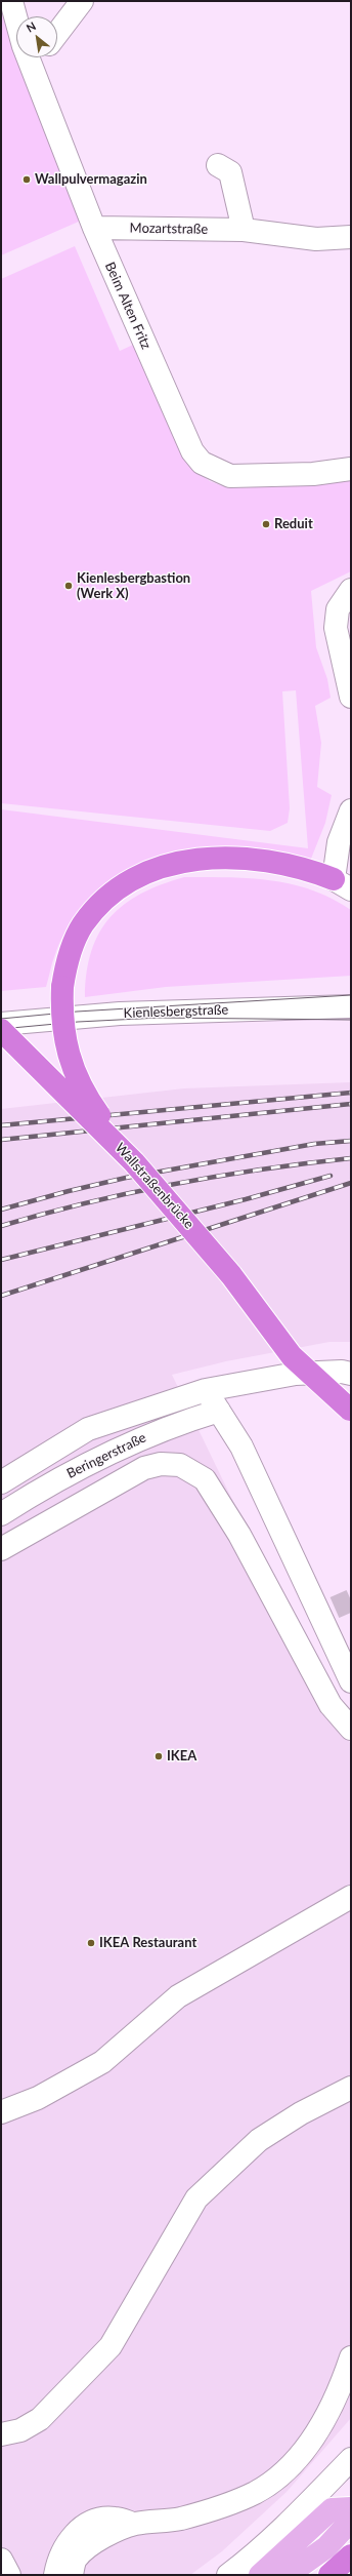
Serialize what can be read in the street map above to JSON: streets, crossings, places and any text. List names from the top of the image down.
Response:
{
  "streets": {
    "highway": ["Wallstraßenbrücke"],
    "street": [
      "Mozartstraße",
      "Beim Alten Fritz",
      "Kienlesbergstraße",
      "Beringerstraße"
    ]
  },
  "crossings": [
    ["Mozartstraße", "Beim Alten Fritz"]
  ],
  "places": [
    "Wallpulvermagazin",
    "Reduit",
    "Kienlesbergbastion (Werk X)",
    "IKEA",
    "IKEA Restaurant"
  ],
  "north": "top left"
}
